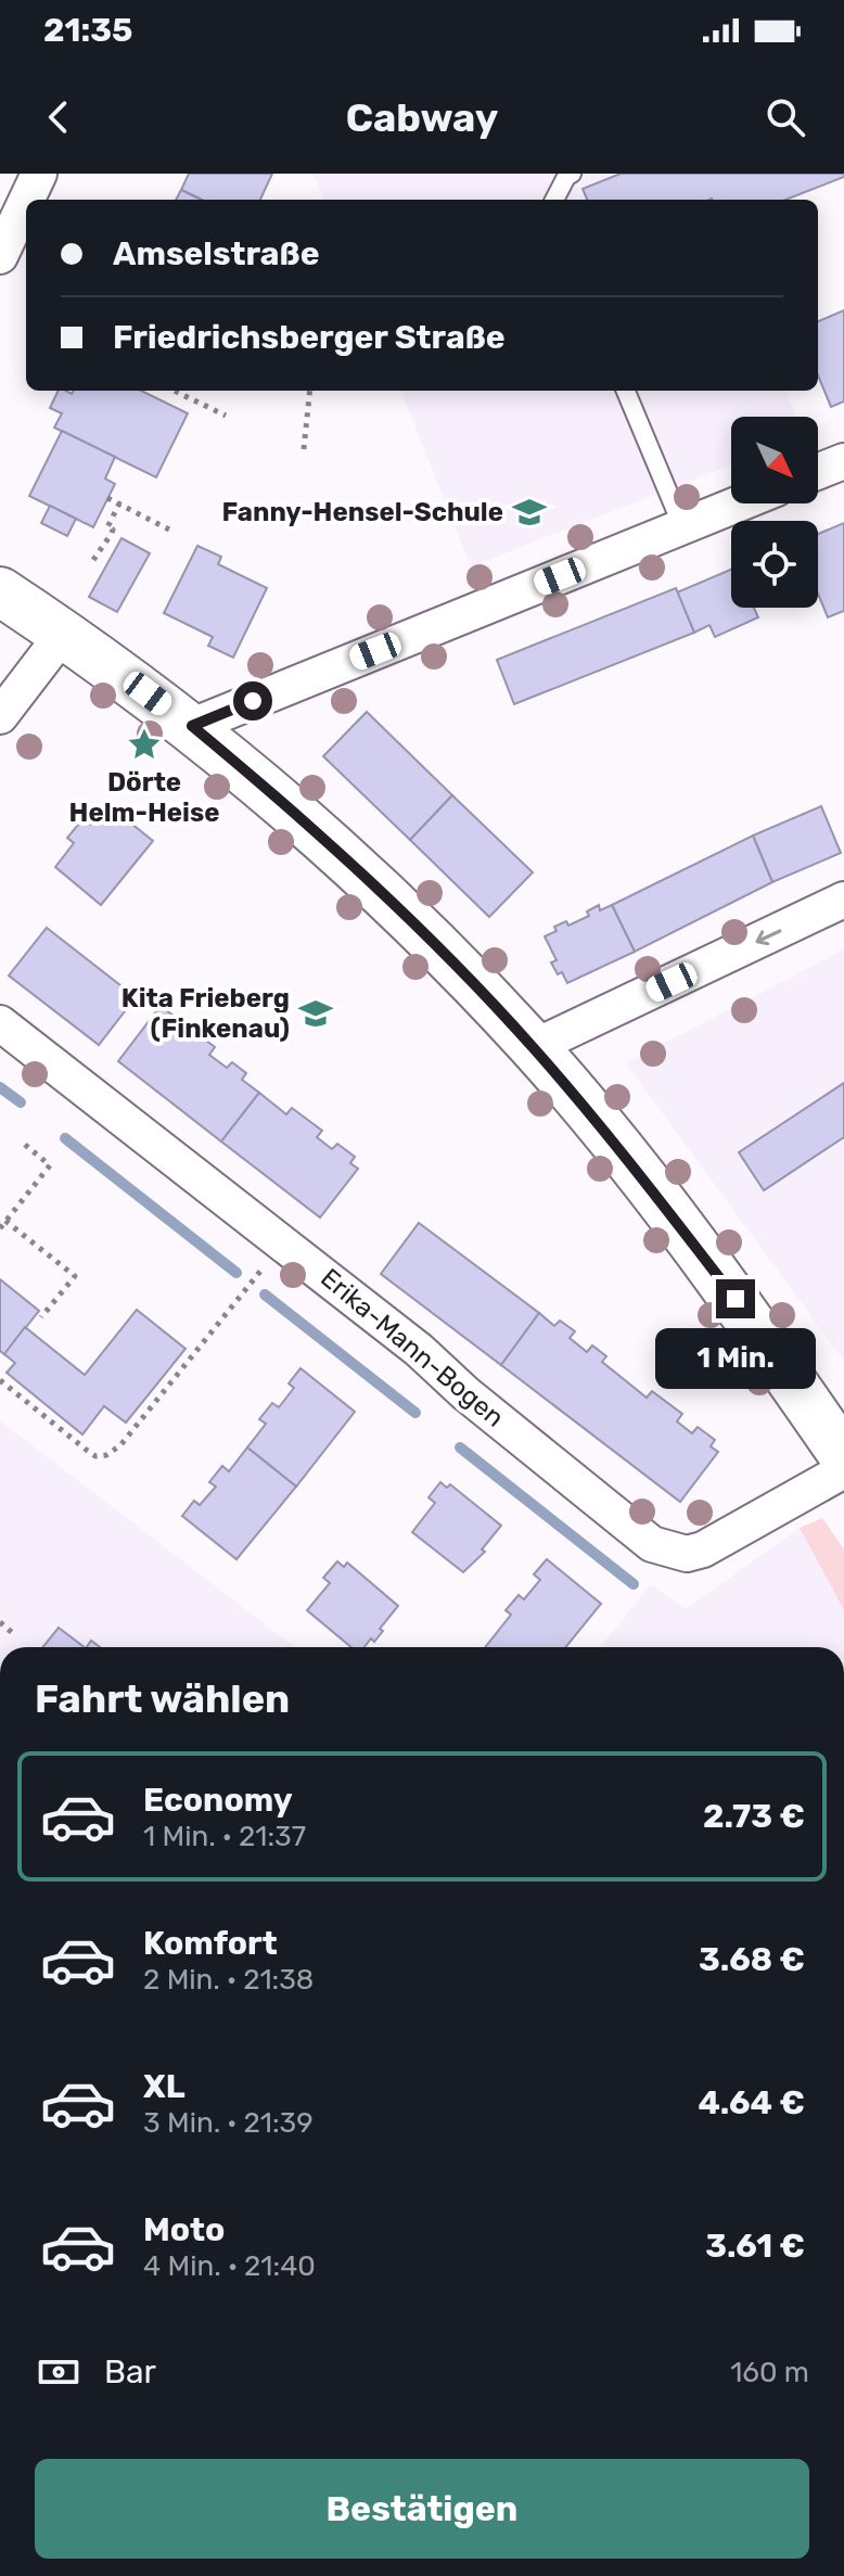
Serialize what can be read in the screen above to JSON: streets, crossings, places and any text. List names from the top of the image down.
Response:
{
  "streets": {
    "street": ["Erika-Mann-Bogen"]
  },
  "places": {
    "school or university": ["Fanny-Hensel-Schule", "Kita Frieberg (Finkenau)"],
    "place": ["Dörte Helm-Heise"]
  },
  "north": "bottom right",
  "page": {
    "status": "21:35",
    "header": "Cabway",
    "banner": ["Amselstraße", "Friedrichsberger Straße"],
    "bubble": "1 Min.",
    "heading": "Fahrt wählen",
    "list": [
      {
        "name": "Economy",
        "note": "1 Min. · 21:37",
        "value": "2.73 €"
      },
      {
        "name": "Komfort",
        "note": "2 Min. · 21:38",
        "value": "3.68 €"
      },
      {
        "name": "XL",
        "note": "3 Min. · 21:39",
        "value": "4.64 €"
      },
      {
        "name": "Moto",
        "note": "4 Min. · 21:40",
        "value": "3.61 €"
      }
    ],
    "pay": ["Bar", "160 m"],
    "buttons": "Bestätigen"
  }
}
